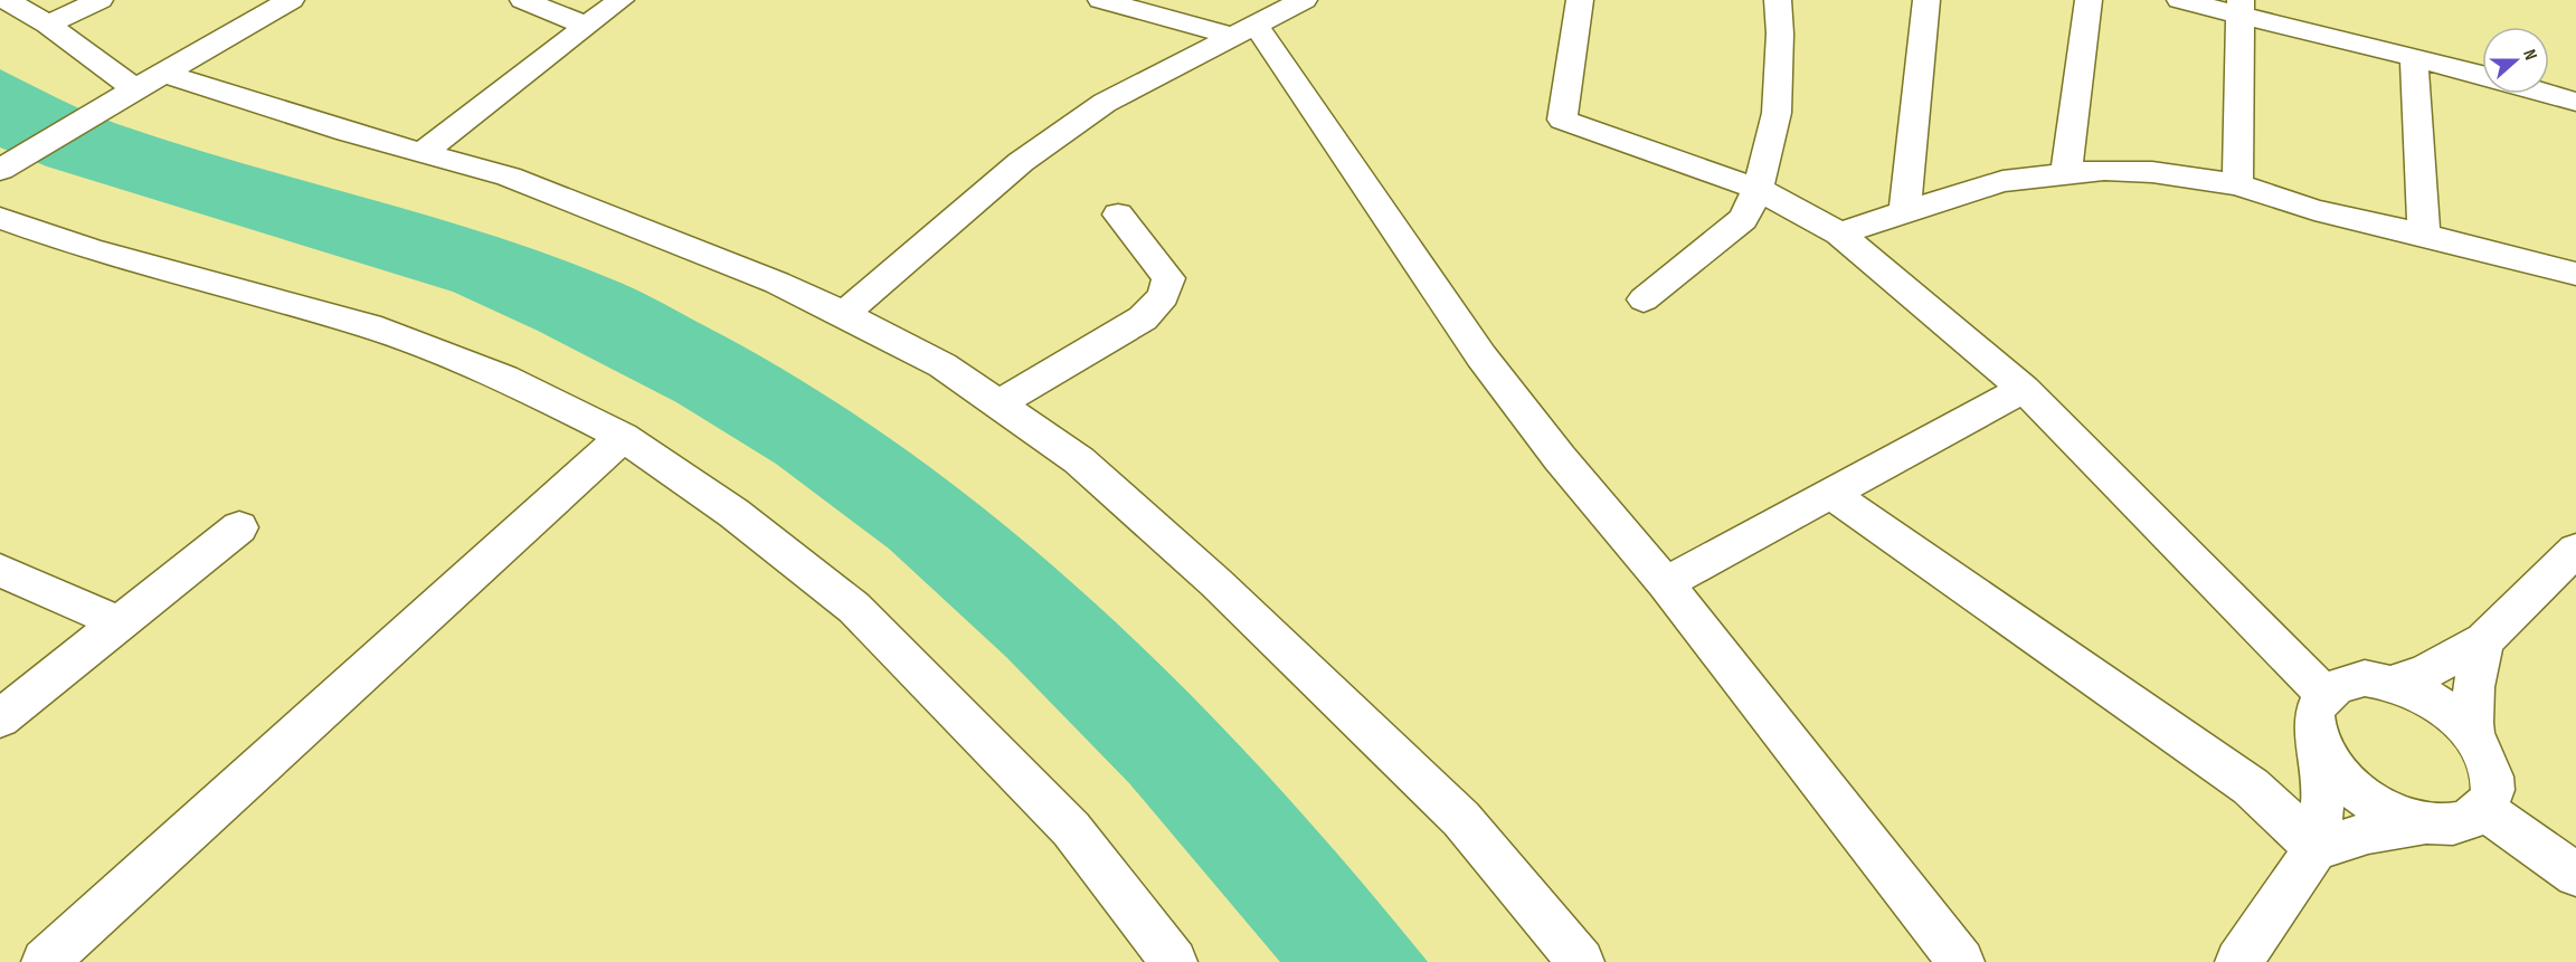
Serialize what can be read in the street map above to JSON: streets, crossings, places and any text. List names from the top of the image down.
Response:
{
  "north": "right"
}
